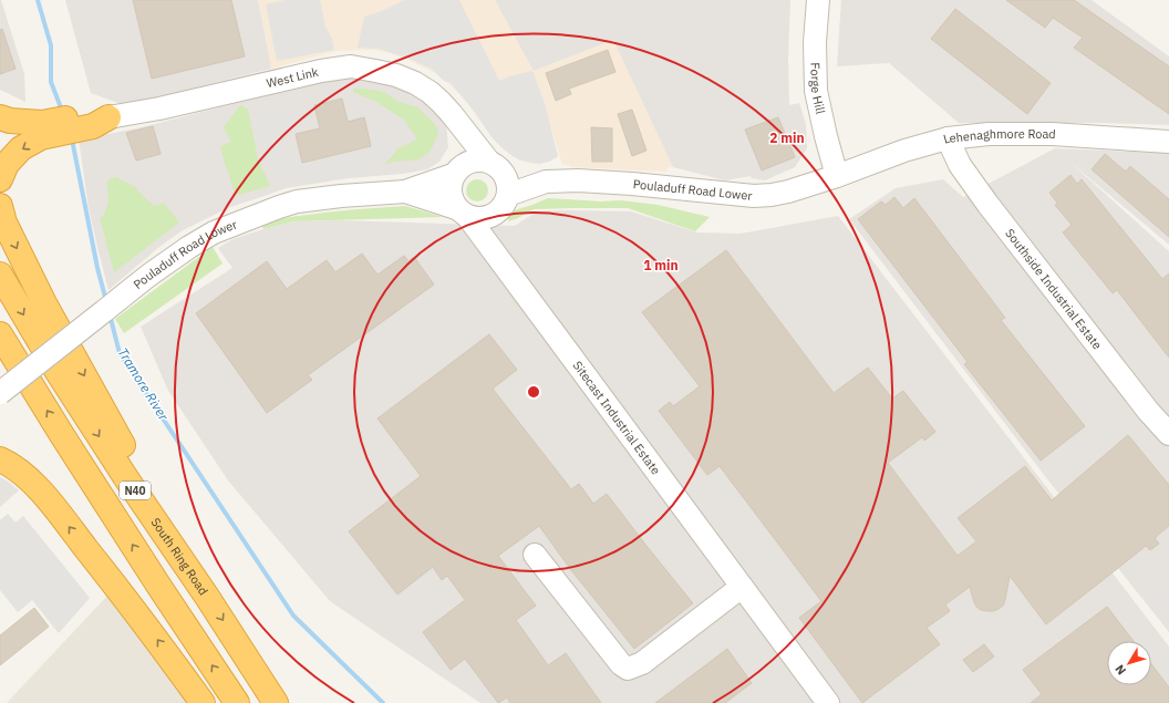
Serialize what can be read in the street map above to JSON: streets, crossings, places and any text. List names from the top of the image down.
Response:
{
  "streets": {
    "highway": ["N40", "South Ring Road"],
    "street": [
      "West Link",
      "Forge Hill",
      "Lehenaghmore Road",
      "Pouladuff Road Lower",
      "Southside Industrial Estate",
      "Sitecast Industrial Estate"
    ]
  },
  "crossings": [
    ["West Link", "Pouladuff Road Lower"],
    ["West Link", "Sitecast Industrial Estate"],
    ["Forge Hill", "Lehenaghmore Road"],
    ["Forge Hill", "Pouladuff Road Lower"],
    ["Lehenaghmore Road", "Pouladuff Road Lower"],
    ["Lehenaghmore Road", "Southside Industrial Estate"],
    ["Pouladuff Road Lower", "Sitecast Industrial Estate"]
  ],
  "water": ["Tramore River"],
  "north": "bottom left",
  "rings": ["2 min", "1 min"]
}
